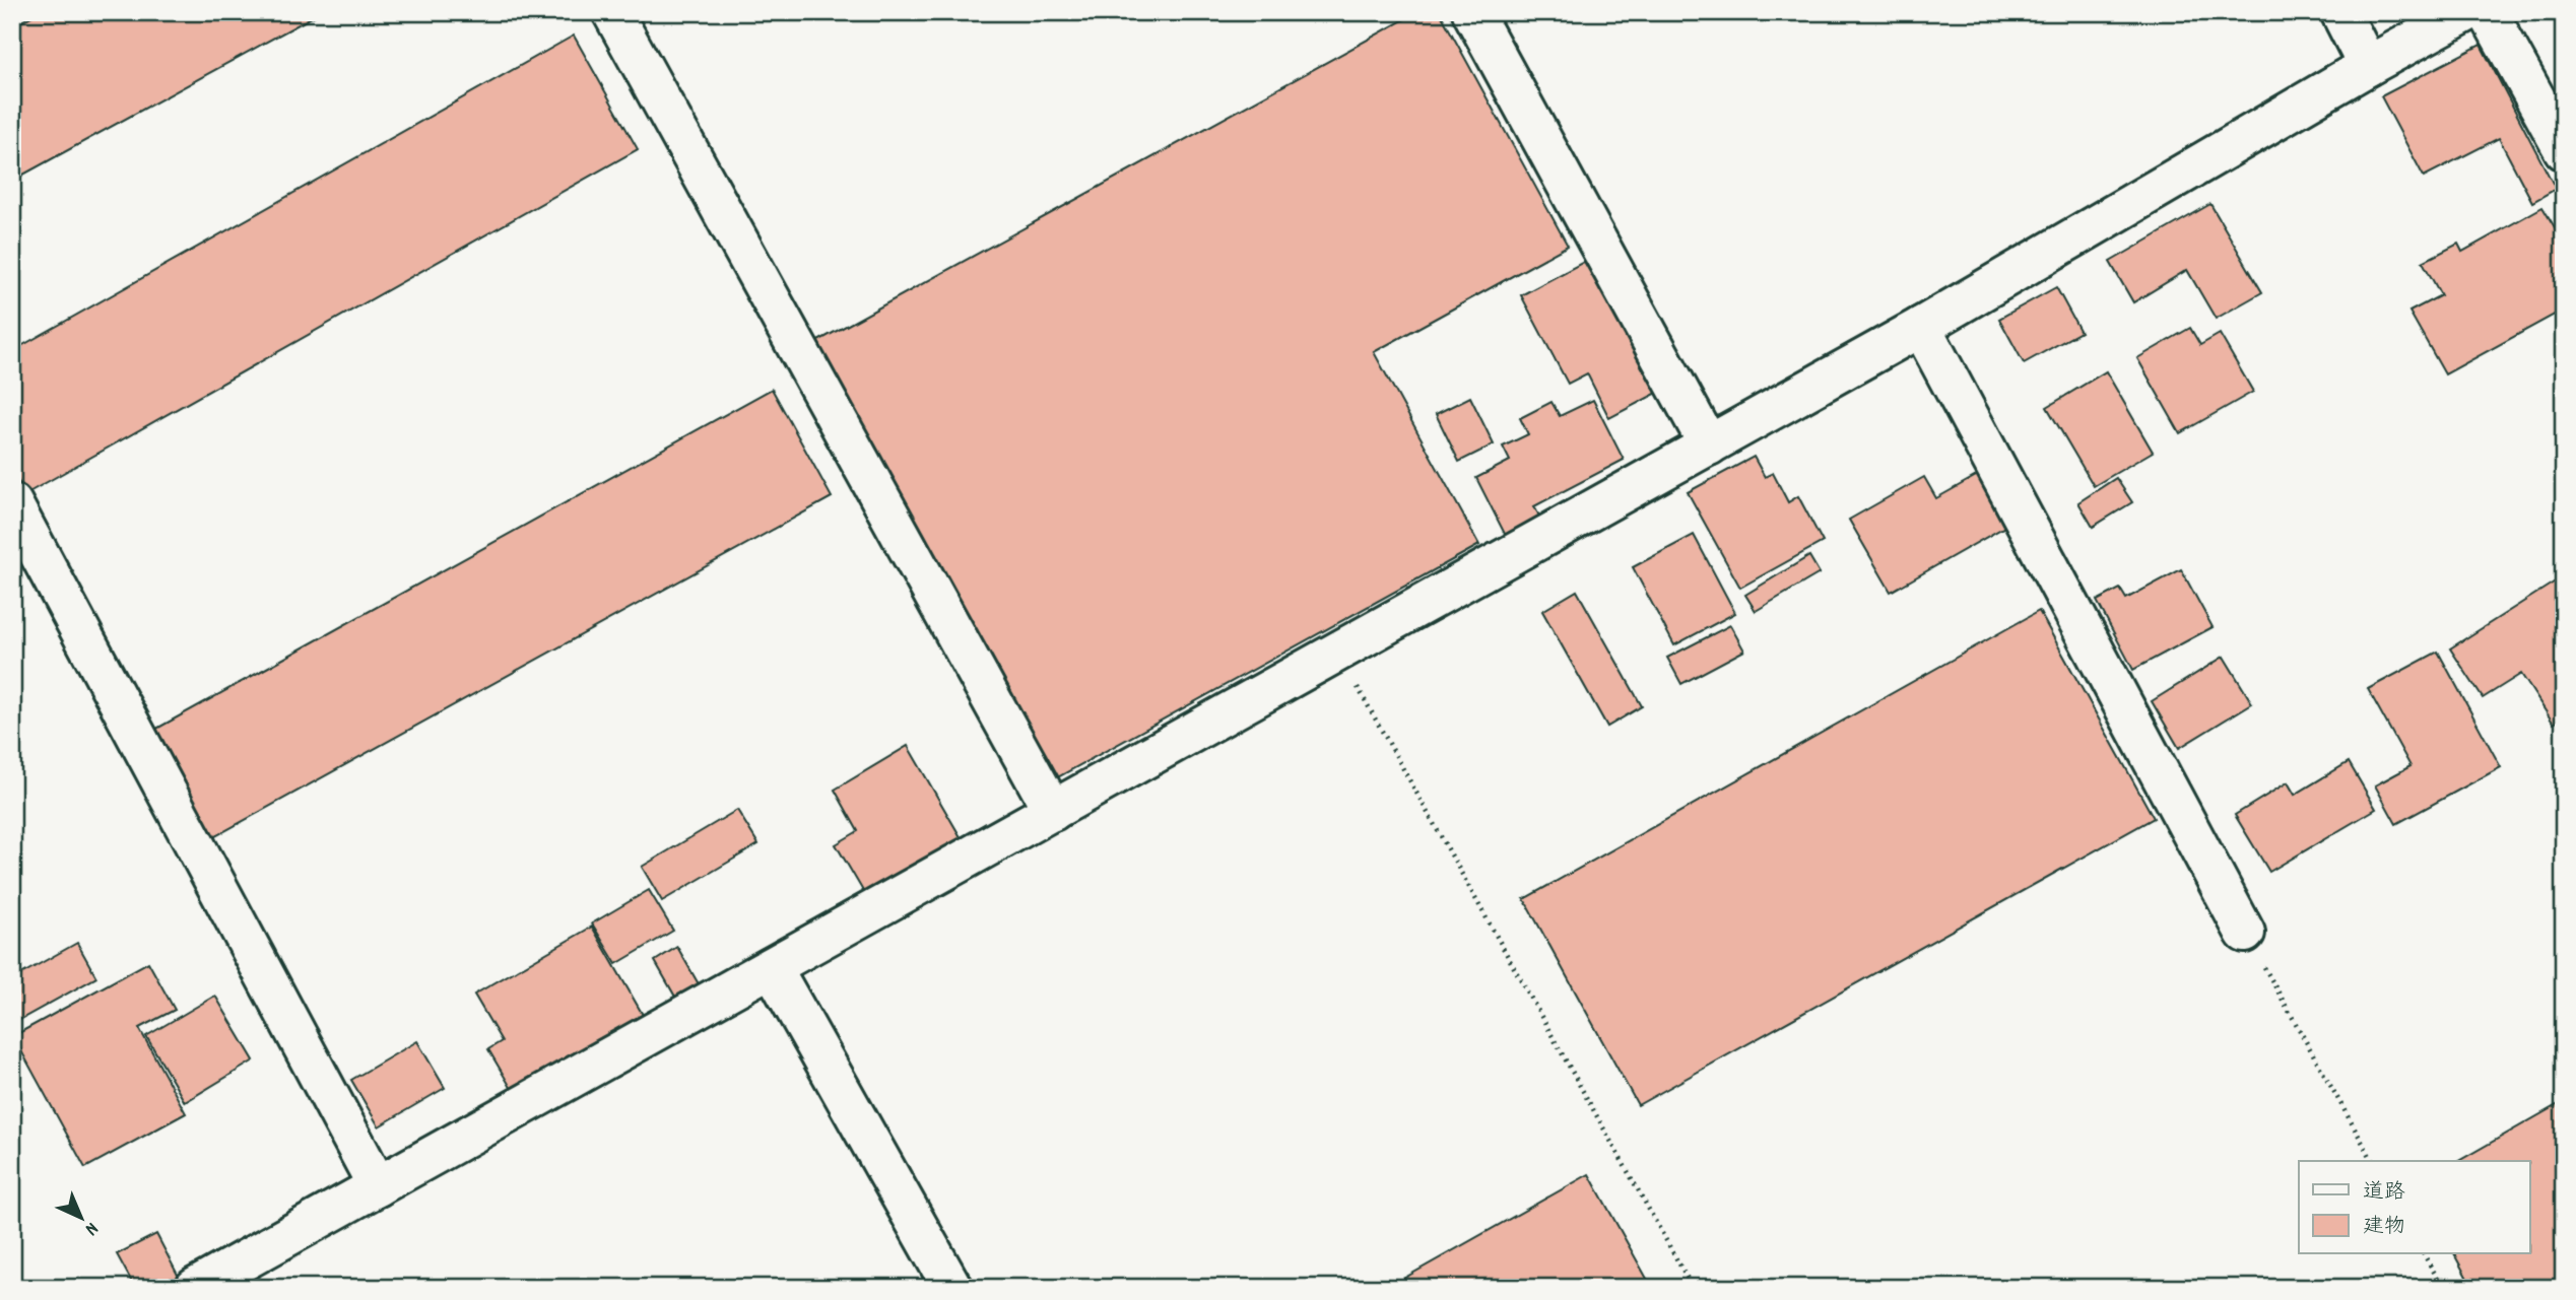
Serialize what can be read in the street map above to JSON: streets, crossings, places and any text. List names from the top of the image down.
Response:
{
  "legend": ["道路", "建物"],
  "north": "bottom right"
}
